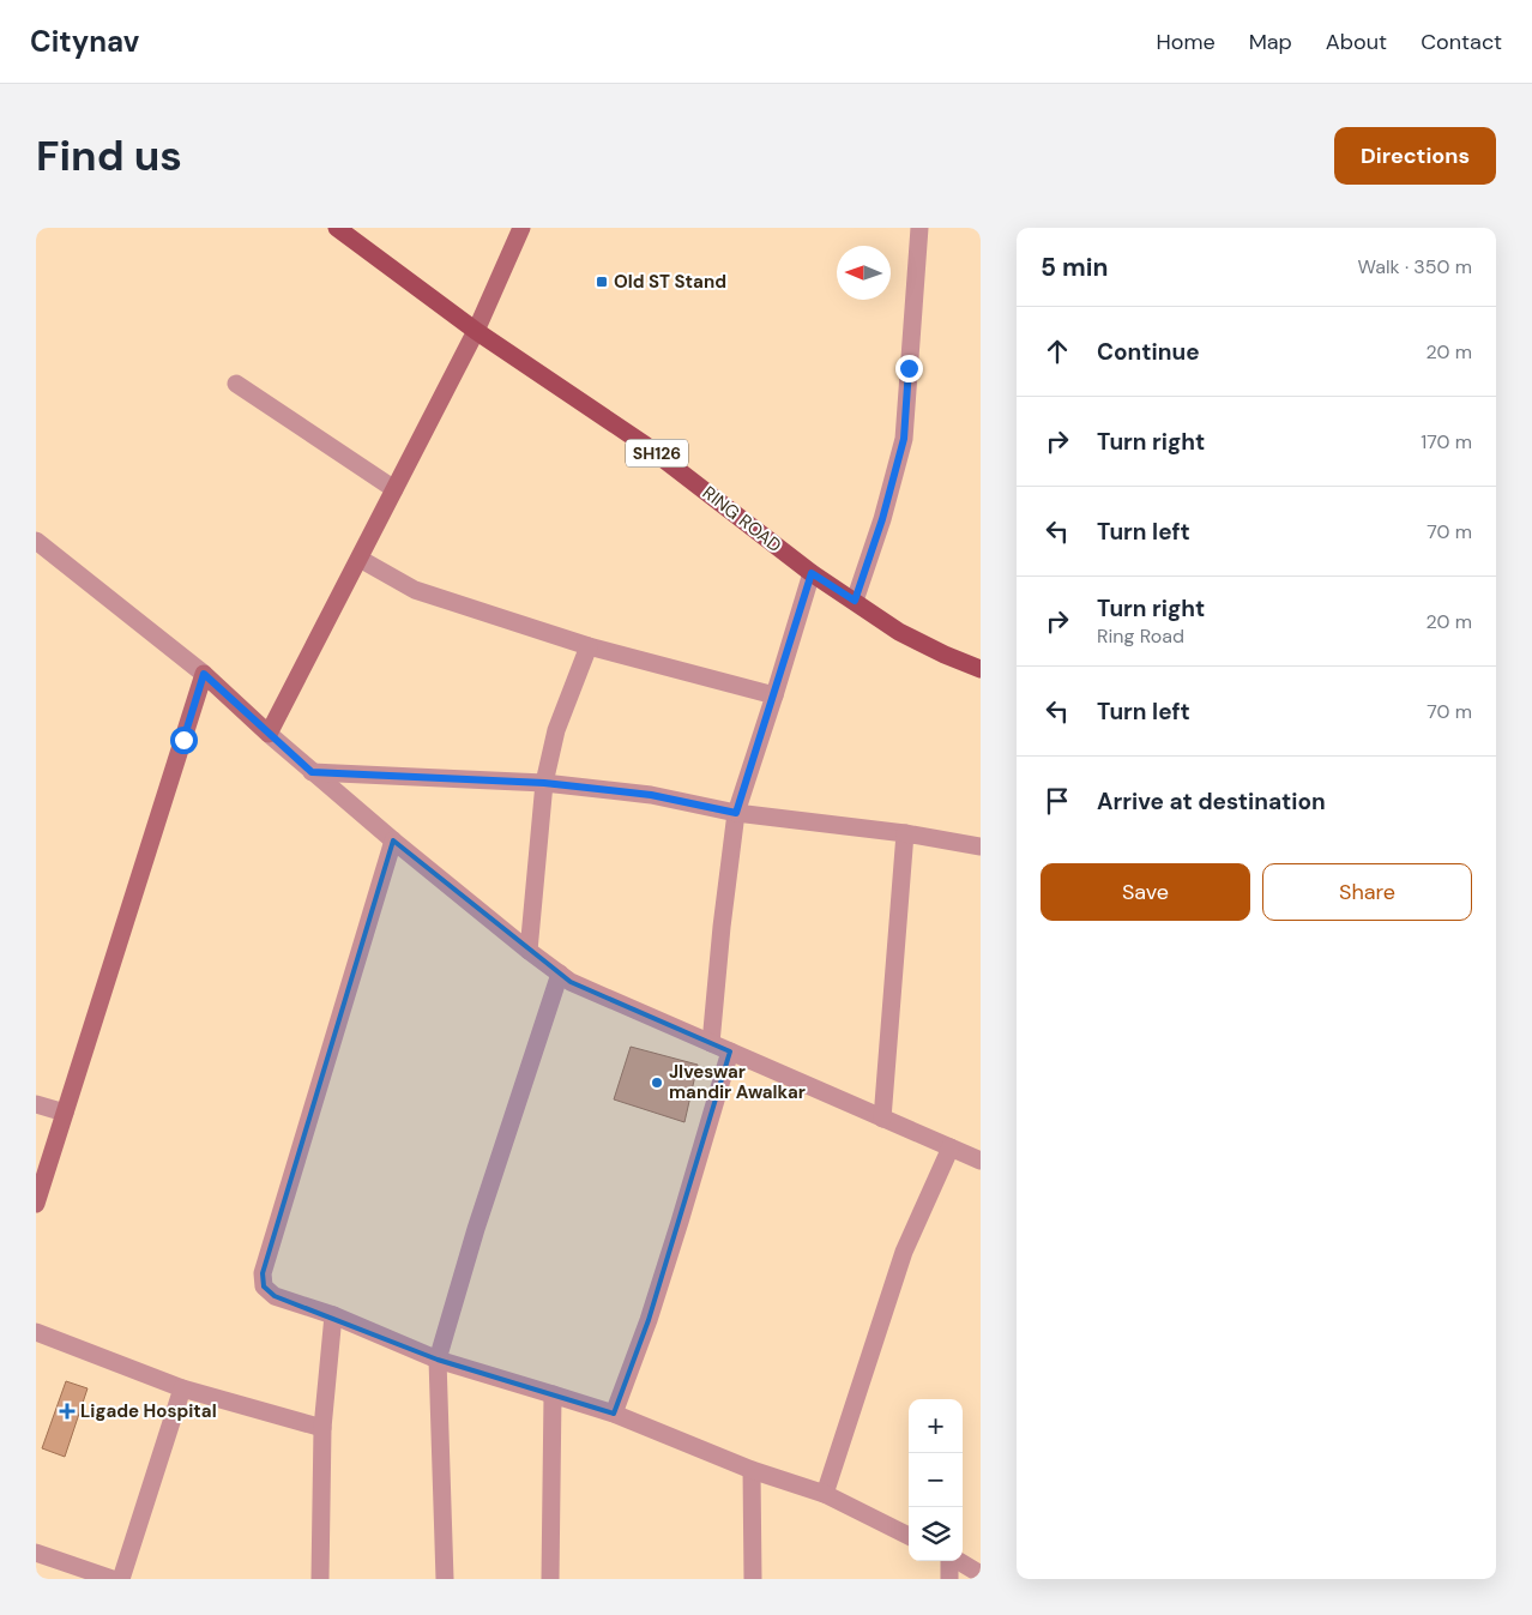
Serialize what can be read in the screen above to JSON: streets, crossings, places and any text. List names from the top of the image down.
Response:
{
  "streets": {
    "main road": ["SH126", "RING ROAD"]
  },
  "places": {
    "transit": ["Old ST Stand"],
    "other": ["JIveswar mandir Awalkar"],
    "health": ["Ligade Hospital"]
  },
  "north": "left",
  "page": {
    "header": "Citynav",
    "nav": [
      "Home",
      "Map",
      "About",
      "Contact"
    ],
    "buttons": [
      "Directions",
      ["Save", "Share"]
    ],
    "title": "Find us",
    "heading": ["5 min", "Walk · 350 m"],
    "list": [
      ["Continue", "20 m"],
      ["Turn right", "170 m"],
      ["Turn left", "70 m"],
      ["Turn right", "Ring Road", "20 m"],
      ["Turn left", "70 m"],
      "Arrive at destination"
    ],
    "map_buttons": ["+", "−"]
  }
}
